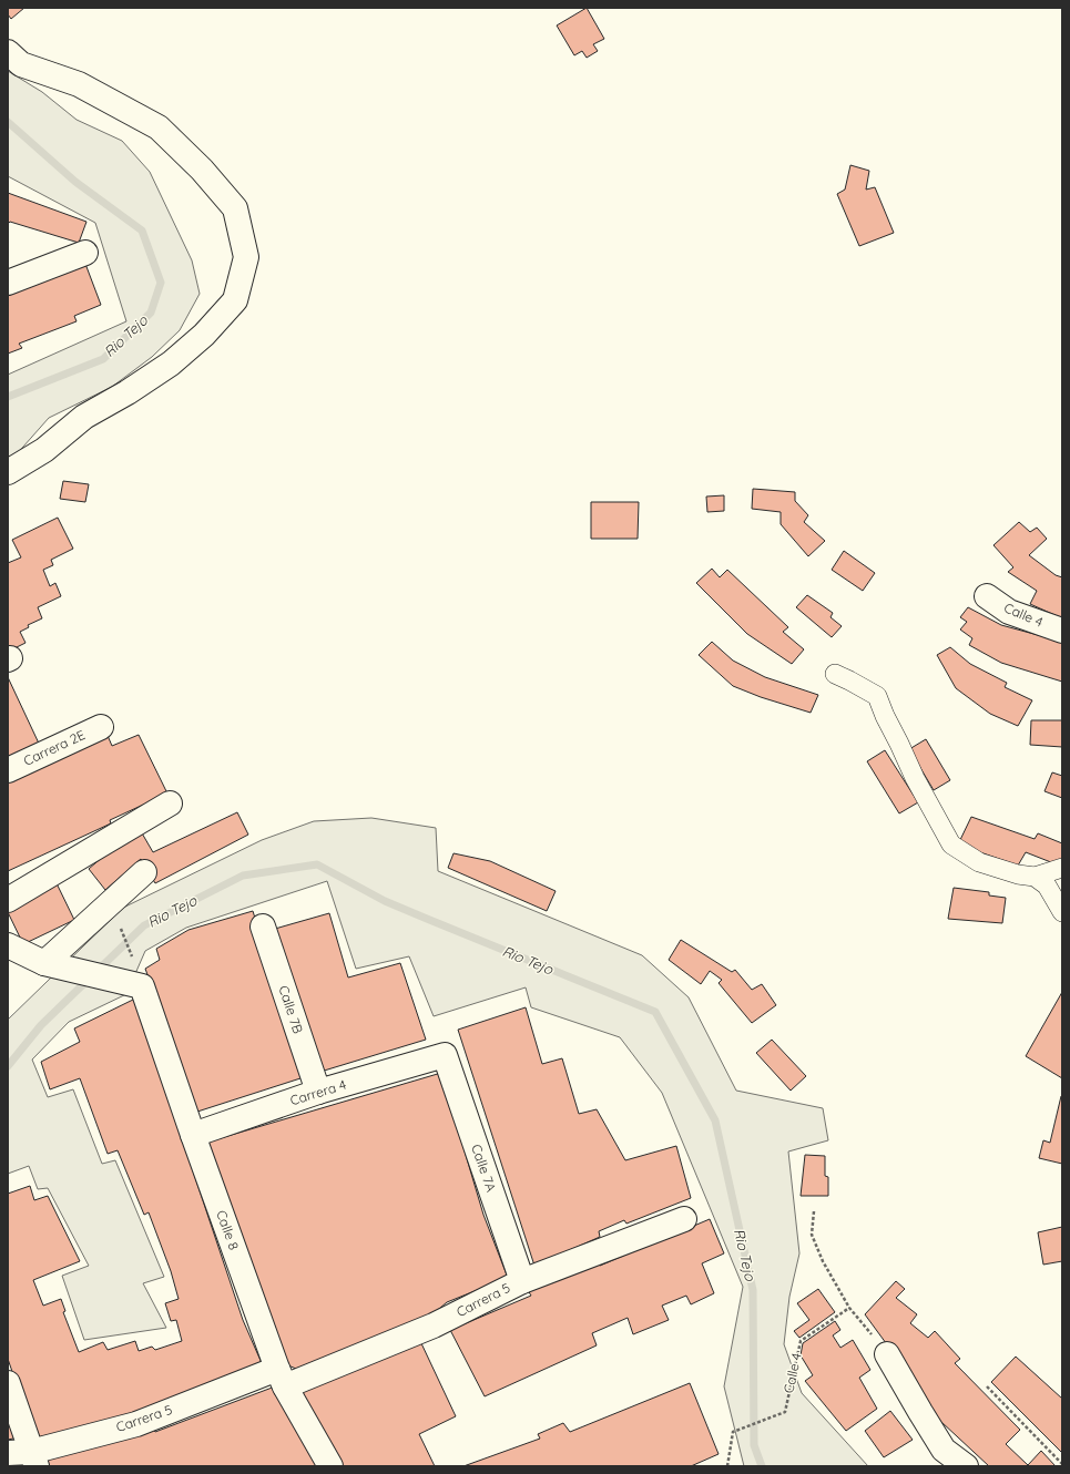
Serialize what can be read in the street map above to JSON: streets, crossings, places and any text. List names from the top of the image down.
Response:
{
  "streets": {
    "street": [
      "Calle 4",
      "Carrera 2E",
      "Calle 7B",
      "Carrera 4",
      "Calle 7A",
      "Calle 8",
      "Carrera 5"
    ]
  },
  "crossings": [
    ["Calle 7B", "Carrera 4"],
    ["Carrera 4", "Calle 7A"],
    ["Carrera 4", "Calle 8"],
    ["Calle 7A", "Carrera 5"],
    ["Calle 8", "Carrera 5"]
  ],
  "water": ["Rio Tejo"]
}
